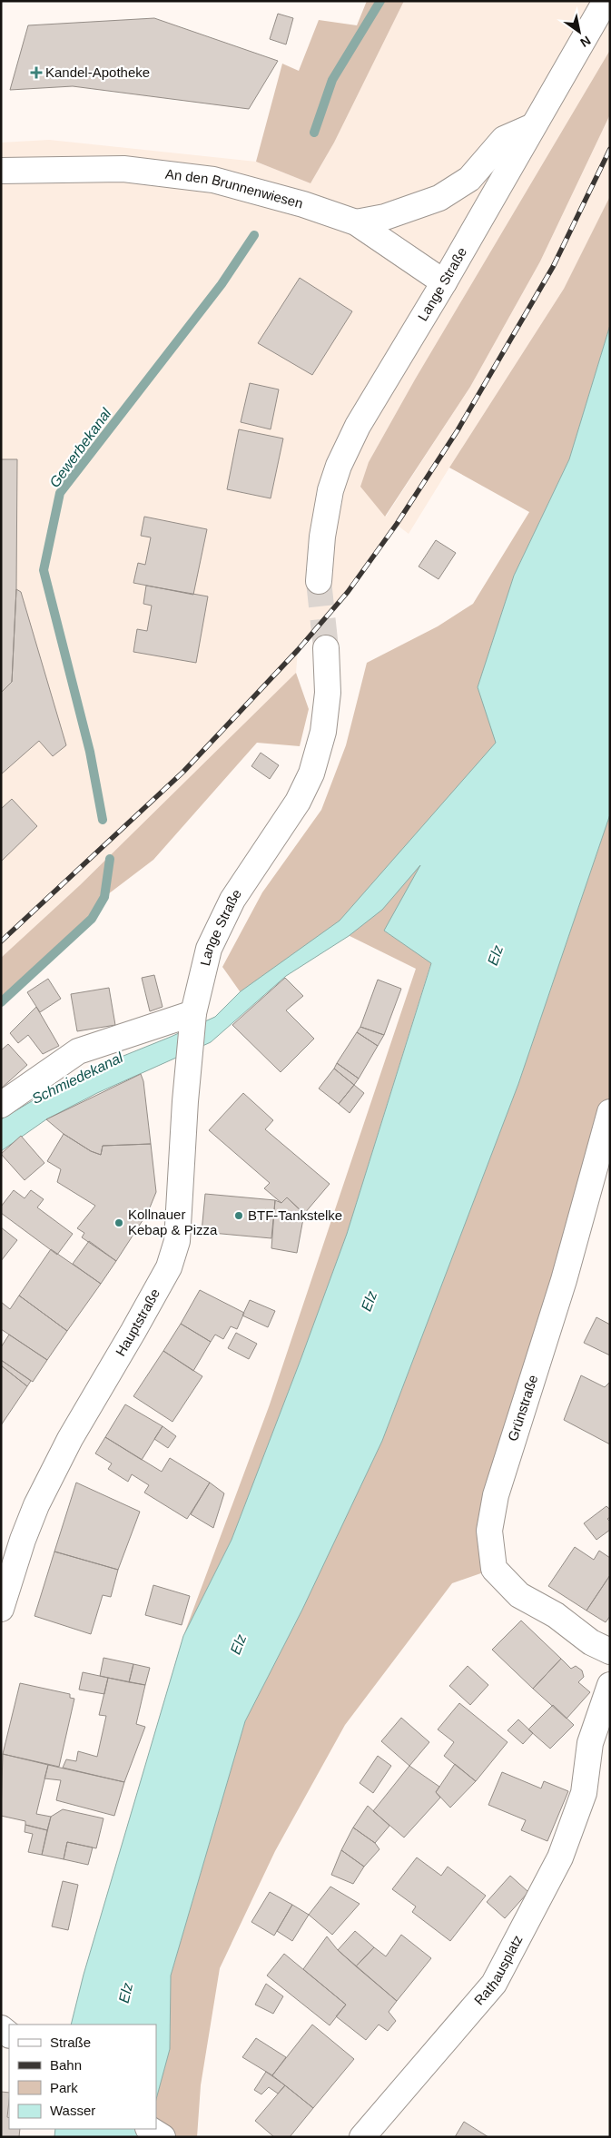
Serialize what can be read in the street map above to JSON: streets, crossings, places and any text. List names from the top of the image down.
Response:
{
  "streets": {
    "street": [
      "An den Brunnenwiesen",
      "Lange Straße",
      "Hauptstraße",
      "Grünstraße",
      "Rathausplatz"
    ]
  },
  "crossings": [
    ["An den Brunnenwiesen", "Lange Straße"],
    ["Lange Straße", "Hauptstraße"]
  ],
  "water": ["Gewerbekanal", "Elz", "Schmiedekanal"],
  "places": {
    "health": ["Kandel-Apotheke"],
    "other": ["BTF-Tankstelke", "Kollnauer Kebap & Pizza"]
  },
  "legend": [
    "Straße",
    "Bahn",
    "Park",
    "Wasser"
  ],
  "north": "bottom right"
}
